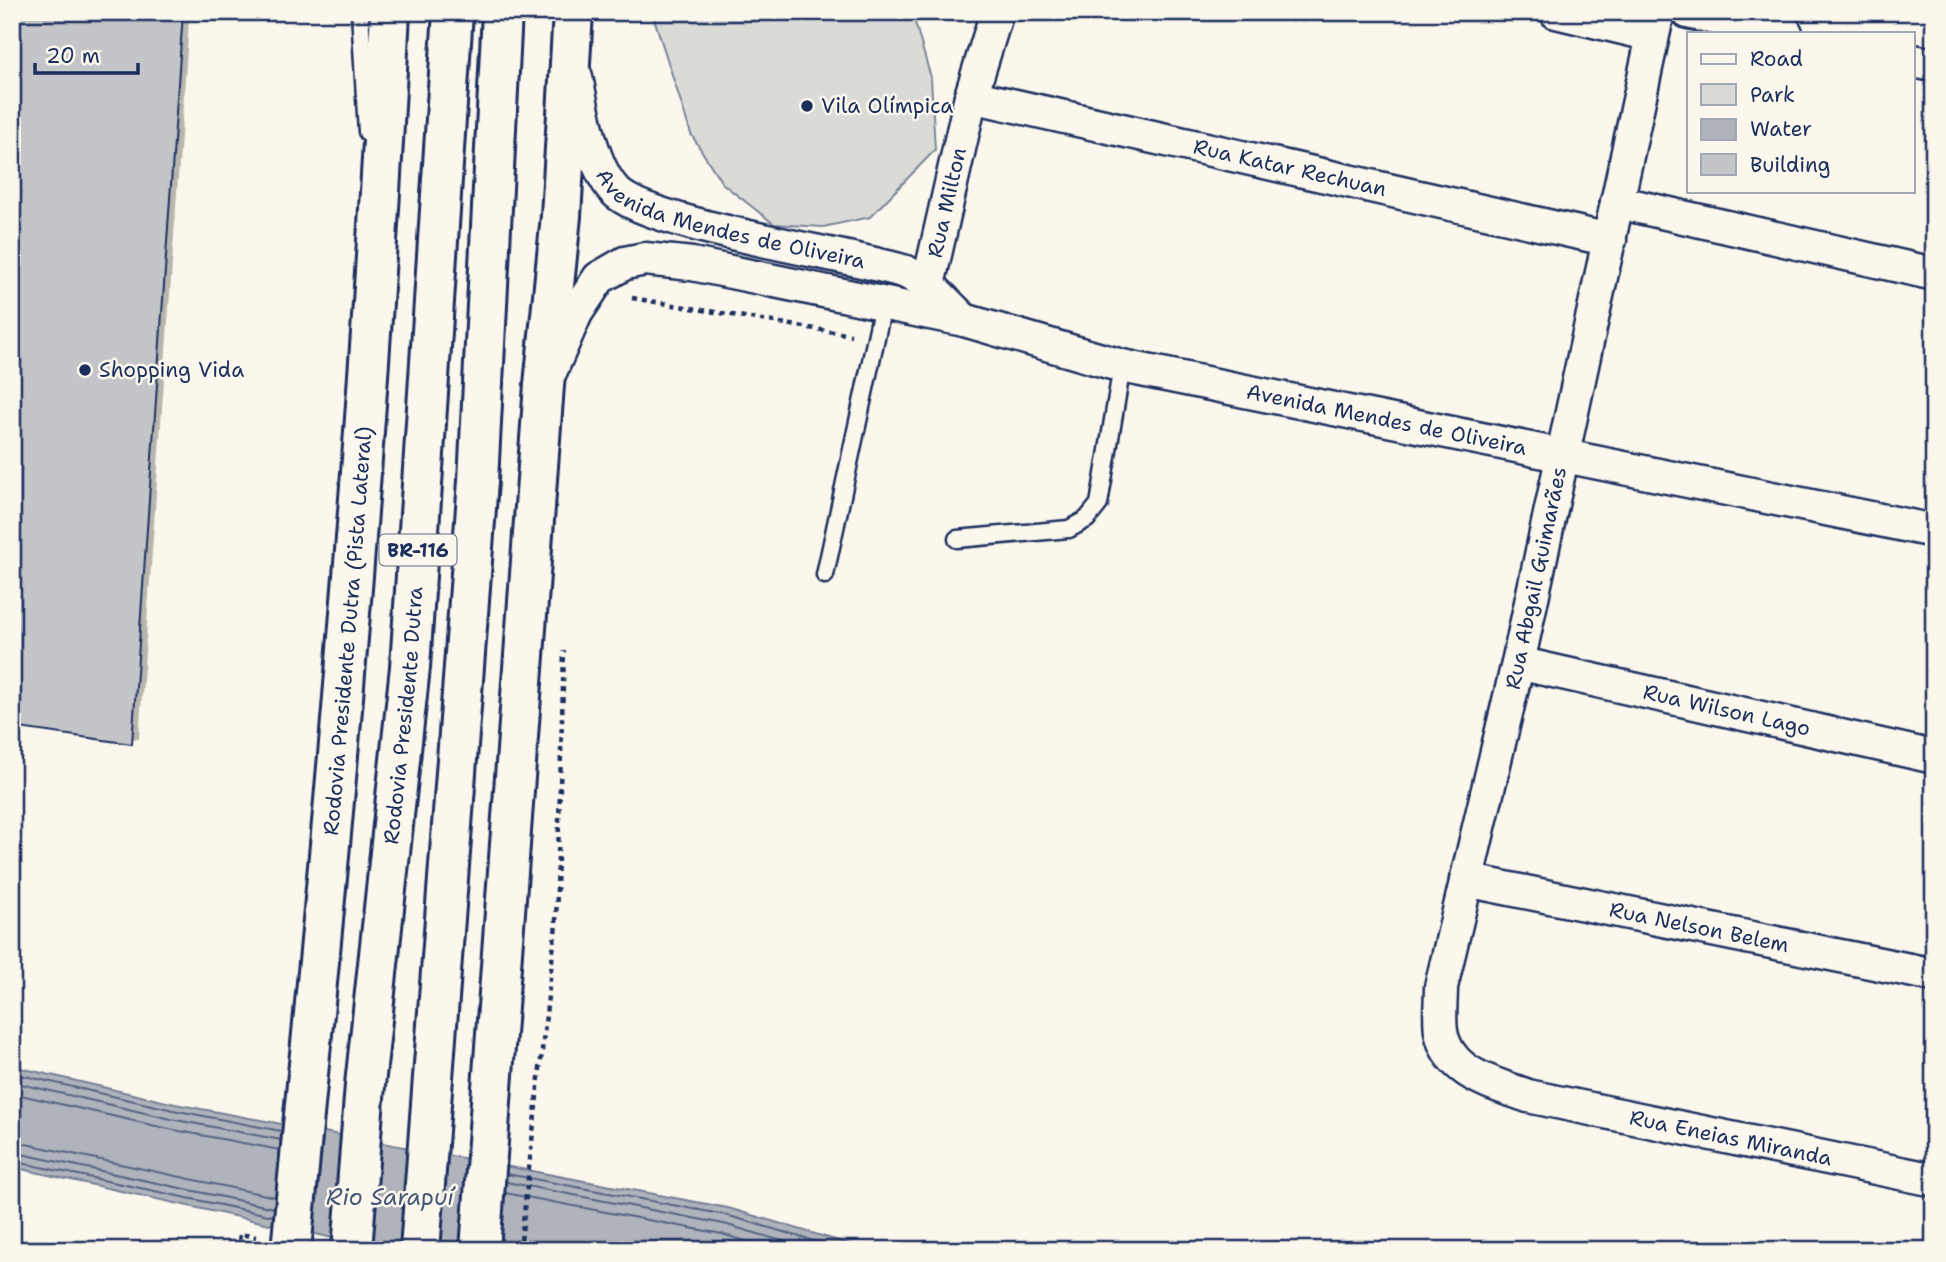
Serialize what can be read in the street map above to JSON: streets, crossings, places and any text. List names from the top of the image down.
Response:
{
  "streets": {
    "highway": ["BR-116", "Rodovia Presidente Dutra (Pista Lateral)", "Rodovia Presidente Dutra"],
    "street": [
      "Rua Katar Rechuan",
      "Rua Milton",
      "Avenida Mendes de Oliveira",
      "Rua Abgail Guimarães",
      "Rua Wilson Lago",
      "Rua Nelson Belem",
      "Rua Eneias Miranda"
    ]
  },
  "crossings": [
    ["Rua Katar Rechuan", "Rua Milton"],
    ["Rua Katar Rechuan", "Rua Abgail Guimarães"],
    ["Rua Milton", "Avenida Mendes de Oliveira"],
    ["Avenida Mendes de Oliveira", "Rua Abgail Guimarães"],
    ["Rua Abgail Guimarães", "Rua Wilson Lago"],
    ["Rua Abgail Guimarães", "Rua Nelson Belem"],
    ["Rua Abgail Guimarães", "Rua Eneias Miranda"]
  ],
  "water": ["Rio Sarapuí"],
  "places": ["Vila Olímpica", "Shopping Vida"],
  "legend": [
    "Road",
    "Park",
    "Water",
    "Building"
  ],
  "scale_bar": "20 m"
}
